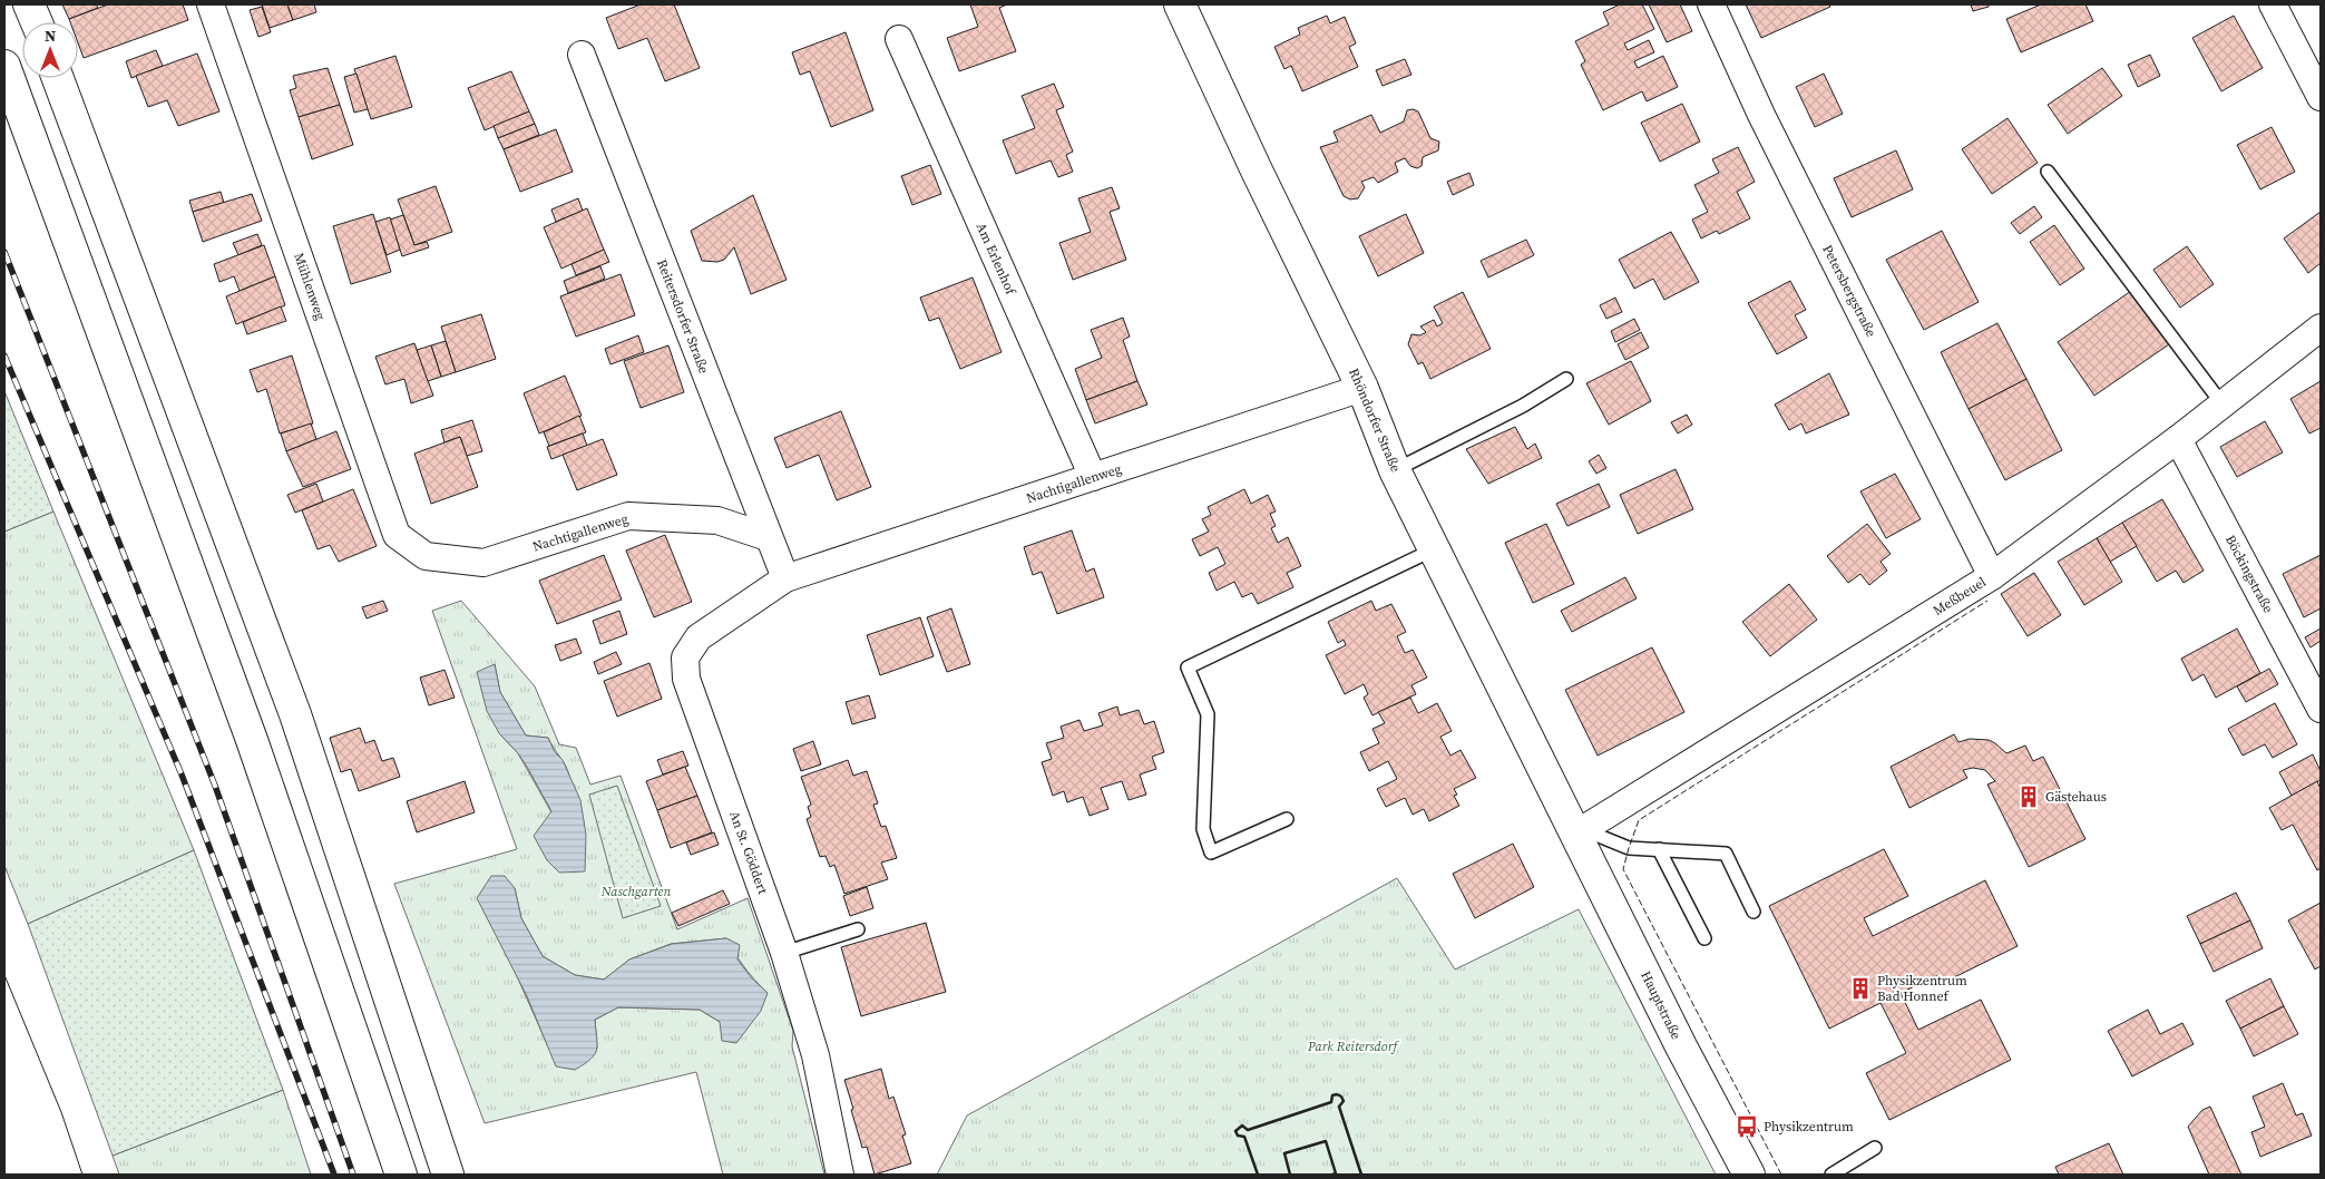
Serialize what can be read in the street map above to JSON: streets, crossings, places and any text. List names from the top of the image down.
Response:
{
  "streets": {
    "main road": ["Rhöndorfer Straße", "Hauptstraße"],
    "street": [
      "Am Erlenhof",
      "Mühlenweg",
      "Petersbergstraße",
      "Reitersdorfer Straße",
      "Nachtigallenweg",
      "Böckingstraße",
      "Meßbeuel",
      "An St. Göddert"
    ]
  },
  "crossings": [
    ["Am Erlenhof", "Nachtigallenweg"],
    ["Mühlenweg", "Nachtigallenweg"],
    ["Petersbergstraße", "Meßbeuel"],
    ["Reitersdorfer Straße", "Nachtigallenweg"],
    ["Reitersdorfer Straße", "An St. Göddert"],
    ["Rhöndorfer Straße", "Nachtigallenweg"],
    ["Rhöndorfer Straße", "Meßbeuel"],
    ["Rhöndorfer Straße", "Hauptstraße"],
    ["Nachtigallenweg", "An St. Göddert"],
    ["Böckingstraße", "Meßbeuel"],
    ["Meßbeuel", "Hauptstraße"]
  ],
  "parks": ["Naschgarten", "Park Reitersdorf"],
  "places": {
    "building": ["Gästehaus", "Physikzentrum Bad Honnef"],
    "bus stop": ["Physikzentrum"]
  },
  "north": "top"
}
